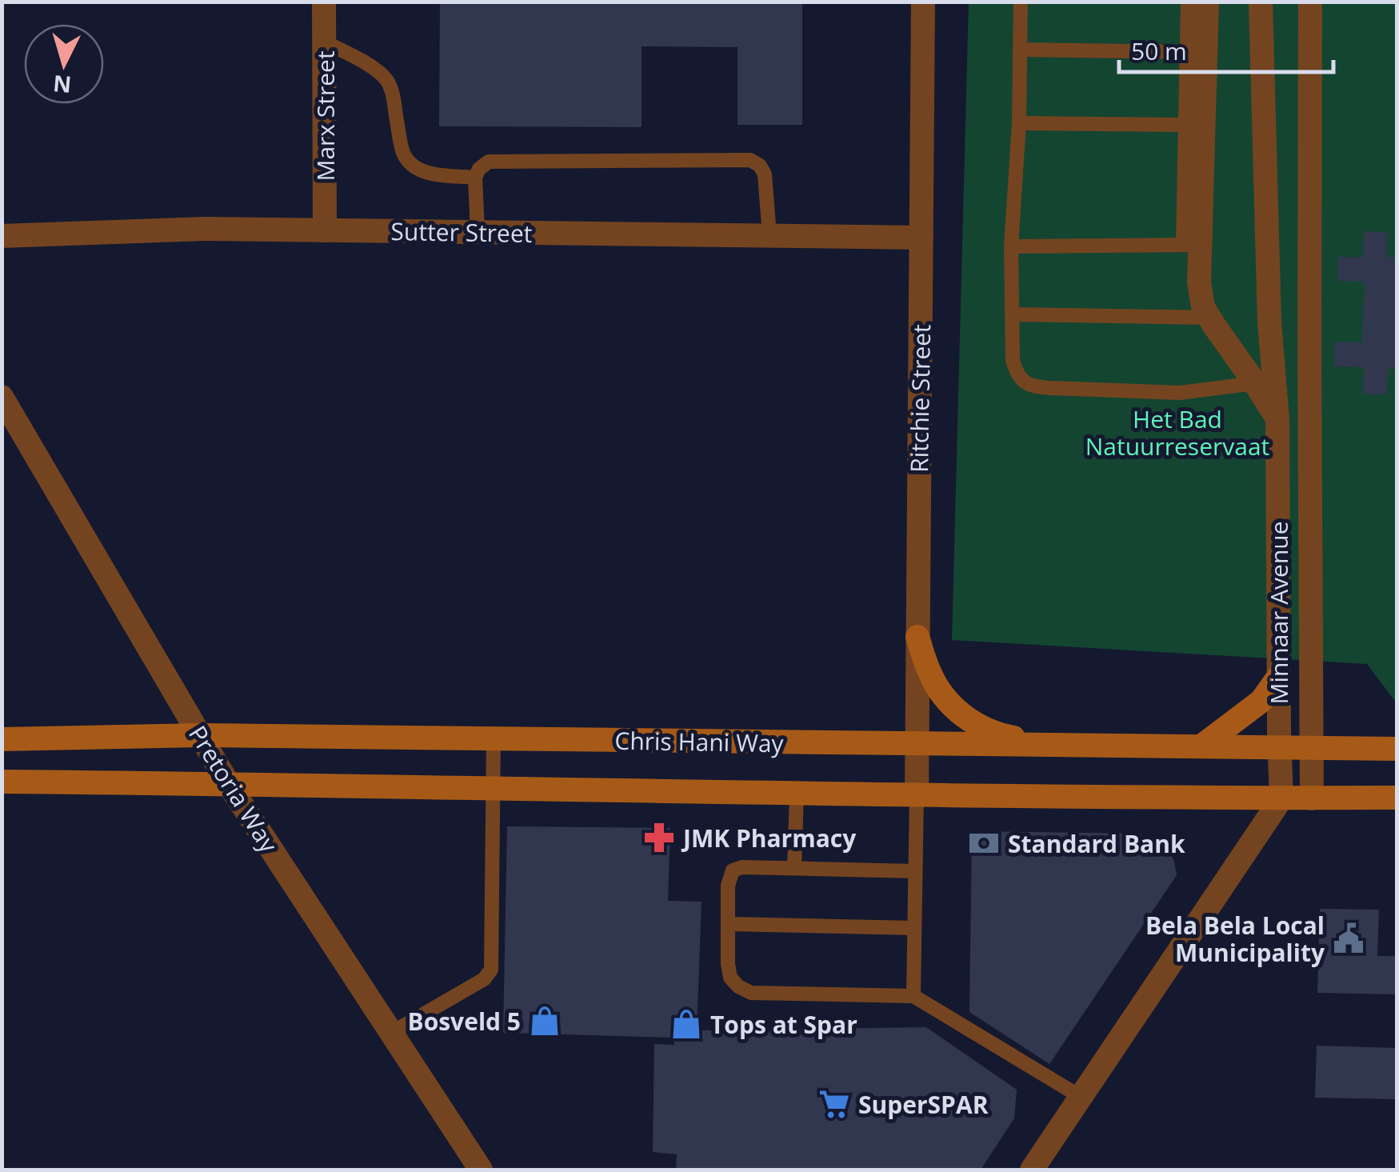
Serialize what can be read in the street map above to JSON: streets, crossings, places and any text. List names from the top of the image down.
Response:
{
  "streets": {
    "main road": ["Chris Hani Way"],
    "street": [
      "Marx Street",
      "Sutter Street",
      "Ritchie Street",
      "Minnaar Avenue",
      "Pretoria Way"
    ]
  },
  "crossings": [
    ["Marx Street", "Sutter Street"],
    ["Sutter Street", "Ritchie Street"],
    ["Ritchie Street", "Chris Hani Way"],
    ["Minnaar Avenue", "Chris Hani Way"],
    ["Chris Hani Way", "Pretoria Way"]
  ],
  "parks": ["Het Bad Natuurreservaat"],
  "places": {
    "pharmacy": ["JMK Pharmacy"],
    "bank": ["Standard Bank"],
    "public building": ["Bela Bela Local Municipality"],
    "shop": ["Bosveld 5", "Tops at Spar"],
    "supermarket": ["SuperSPAR"]
  },
  "scale_bar": "50 m",
  "north": "bottom"
}
